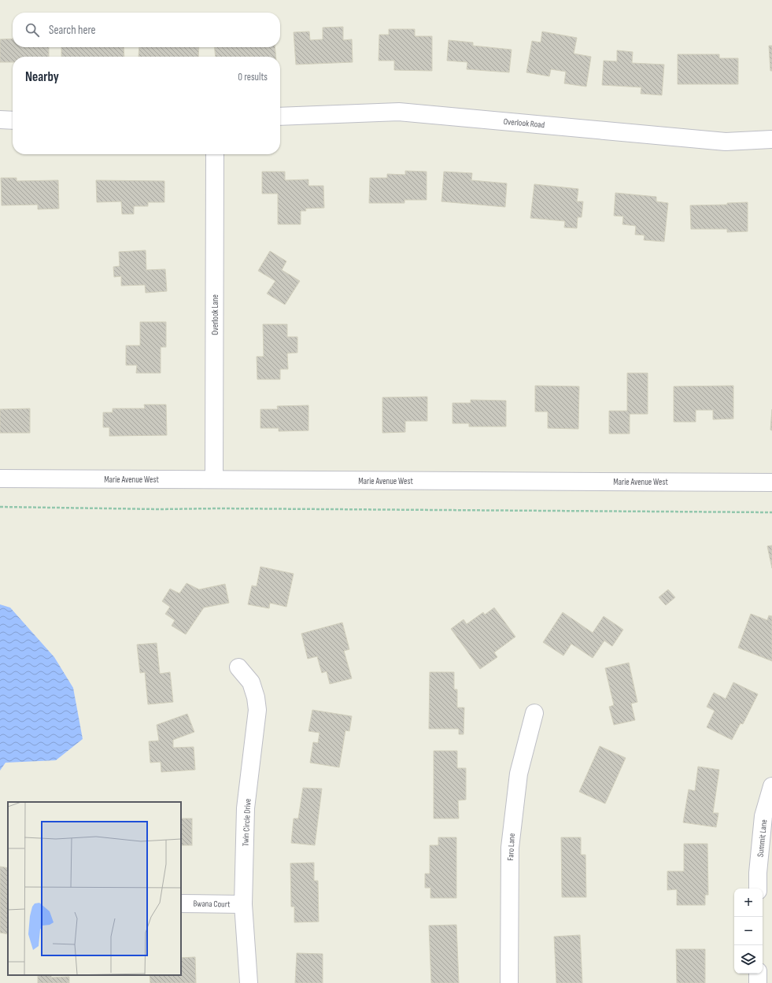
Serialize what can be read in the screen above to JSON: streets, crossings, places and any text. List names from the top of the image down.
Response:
{
  "streets": {
    "street": [
      "Overlook Road",
      "Overlook Lane",
      "Marie Avenue West",
      "Twin Circle Drive",
      "Summit Lane",
      "Faro Lane",
      "Bwana Court"
    ]
  },
  "crossings": [
    ["Overlook Lane", "Marie Avenue West"],
    ["Twin Circle Drive", "Bwana Court"]
  ],
  "page": {
    "search": "Search here",
    "heading": ["Nearby", "0 results"],
    "map_buttons": ["+", "−"]
  }
}
